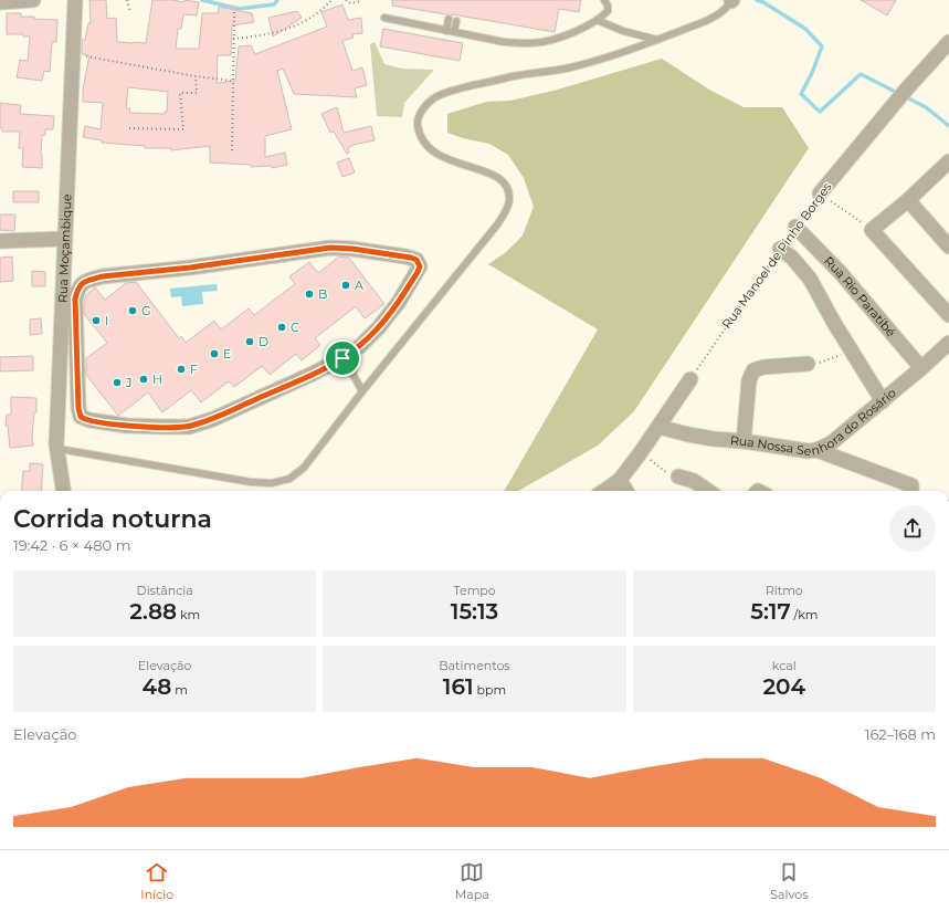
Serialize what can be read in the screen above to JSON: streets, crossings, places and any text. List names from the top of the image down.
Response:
{
  "streets": {
    "street": [
      "Rua Moçambique",
      "Rua Manoel de Pinho Borges",
      "Rua Rio Paratibé",
      "Rua Nossa Senhora do Rosário"
    ]
  },
  "crossings": [
    ["Rua Manoel de Pinho Borges", "Rua Rio Paratibé"],
    ["Rua Rio Paratibé", "Rua Nossa Senhora do Rosário"]
  ],
  "places": [
    "A",
    "B",
    "G",
    "I",
    "C",
    "D",
    "E",
    "F",
    "H",
    "J"
  ],
  "page": {
    "heading": ["Corrida noturna", "19:42 · 6 × 480 m"],
    "stats": [
      ["Distância", "2.88 km"],
      ["Tempo", "15:13"],
      ["Ritmo", "5:17 /km"],
      ["Elevação", "48 m"],
      ["Batimentos", "161 bpm"],
      ["kcal", "204"]
    ],
    "chart": ["Elevação", "162–168 m"],
    "tabs": ["Início", "Mapa", "Salvos"]
  }
}
